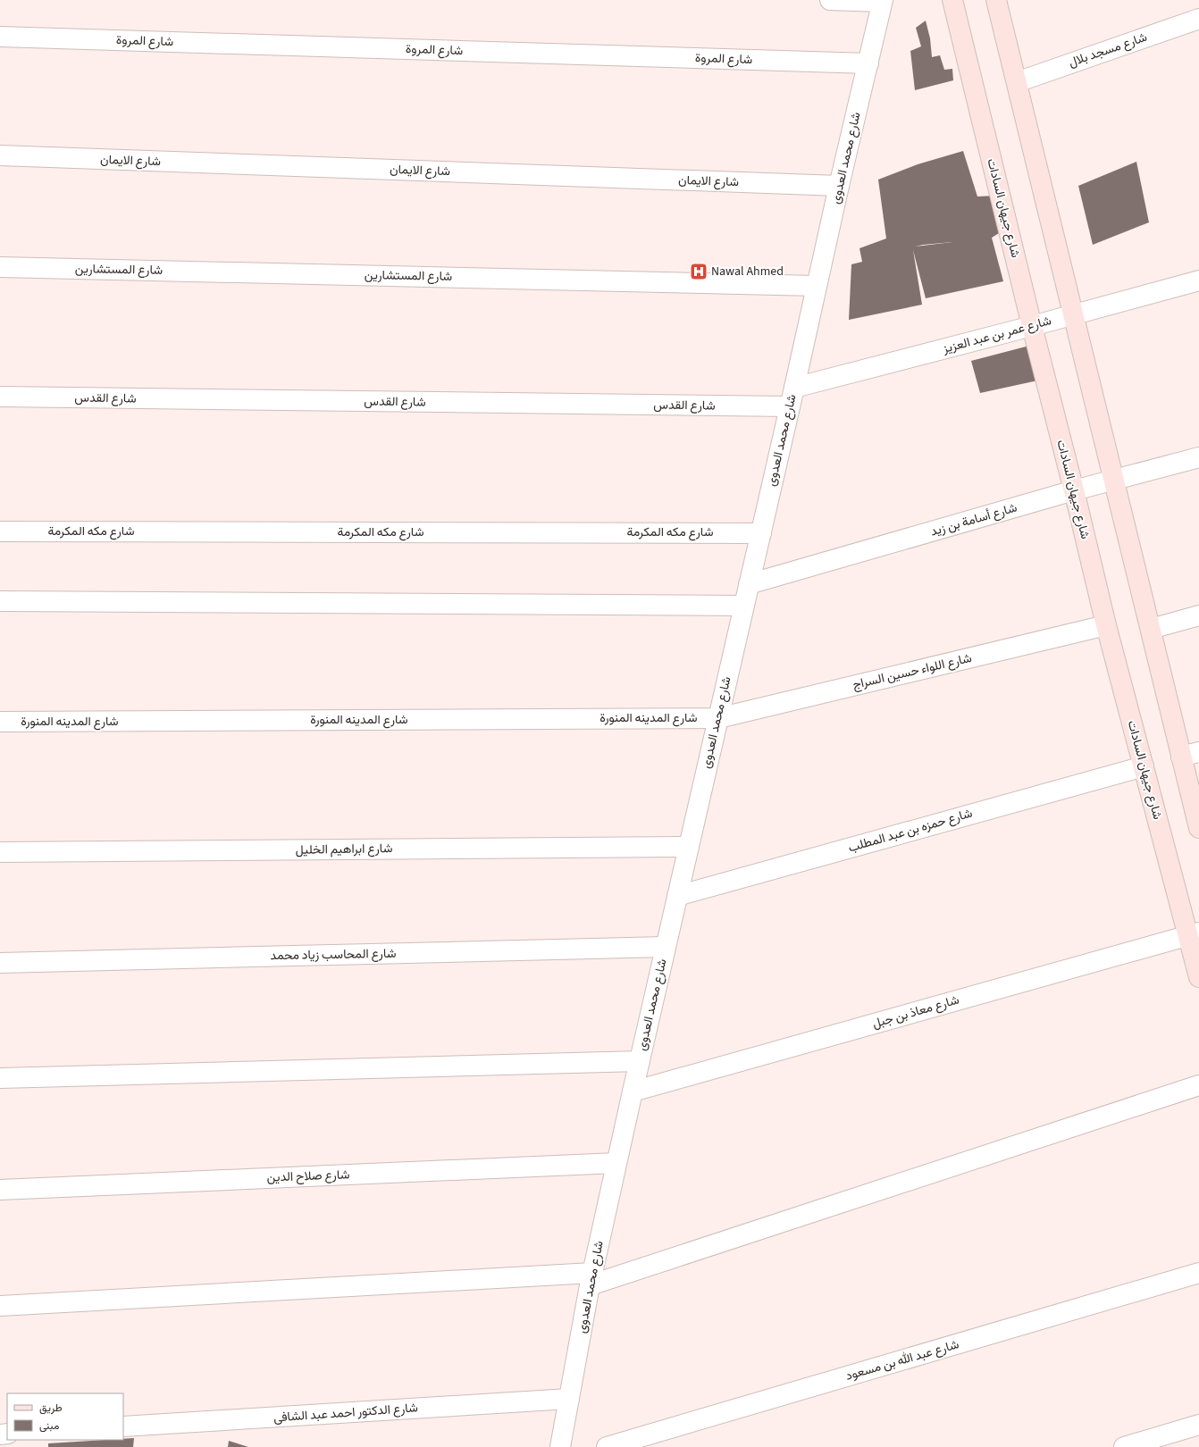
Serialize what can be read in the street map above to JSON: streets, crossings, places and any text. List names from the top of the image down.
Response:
{
  "streets": {
    "main road": ["شارع جيهان السادات"],
    "street": [
      "شارع المروة",
      "شارع مسجد بلال",
      "شارع محمد العدوى",
      "شارع الايمان",
      "شارع المستشارين",
      "شارع عمر بن عبد العزيز",
      "شارع القدس",
      "شارع أسامة بن زيد",
      "شارع مكه المكرمة",
      "شارع اللواء حسين السراج",
      "شارع المدينه المنورة",
      "شارع حمزه بن عبد المطلب",
      "شارع ابراهيم الخليل",
      "شارع المحاسب زياد محمد",
      "شارع معاذ بن جبل",
      "شارع صلاح الدين",
      "شارع عبد الله بن مسعود",
      "شارع الدكتور احمد عبد الشافى"
    ]
  },
  "crossings": [
    ["شارع المروة", "شارع محمد العدوى"],
    ["شارع محمد العدوى", "شارع الايمان"],
    ["شارع محمد العدوى", "شارع المستشارين"],
    ["شارع محمد العدوى", "شارع عمر بن عبد العزيز"],
    ["شارع محمد العدوى", "شارع القدس"],
    ["شارع محمد العدوى", "شارع أسامة بن زيد"],
    ["شارع محمد العدوى", "شارع مكه المكرمة"],
    ["شارع محمد العدوى", "شارع اللواء حسين السراج"],
    ["شارع محمد العدوى", "شارع المدينه المنورة"],
    ["شارع محمد العدوى", "شارع حمزه بن عبد المطلب"],
    ["شارع محمد العدوى", "شارع ابراهيم الخليل"],
    ["شارع محمد العدوى", "شارع المحاسب زياد محمد"],
    ["شارع محمد العدوى", "شارع معاذ بن جبل"],
    ["شارع محمد العدوى", "شارع صلاح الدين"],
    ["شارع محمد العدوى", "شارع الدكتور احمد عبد الشافى"],
    ["شارع جيهان السادات", "شارع عمر بن عبد العزيز"],
    ["شارع جيهان السادات", "شارع أسامة بن زيد"],
    ["شارع جيهان السادات", "شارع اللواء حسين السراج"],
    ["شارع جيهان السادات", "شارع حمزه بن عبد المطلب"],
    ["شارع جيهان السادات", "شارع معاذ بن جبل"],
    ["شارع اللواء حسين السراج", "شارع المدينه المنورة"]
  ],
  "places": {
    "hospital": ["Nawal Ahmed"]
  },
  "legend": ["طريق", "مبنى"]
}
